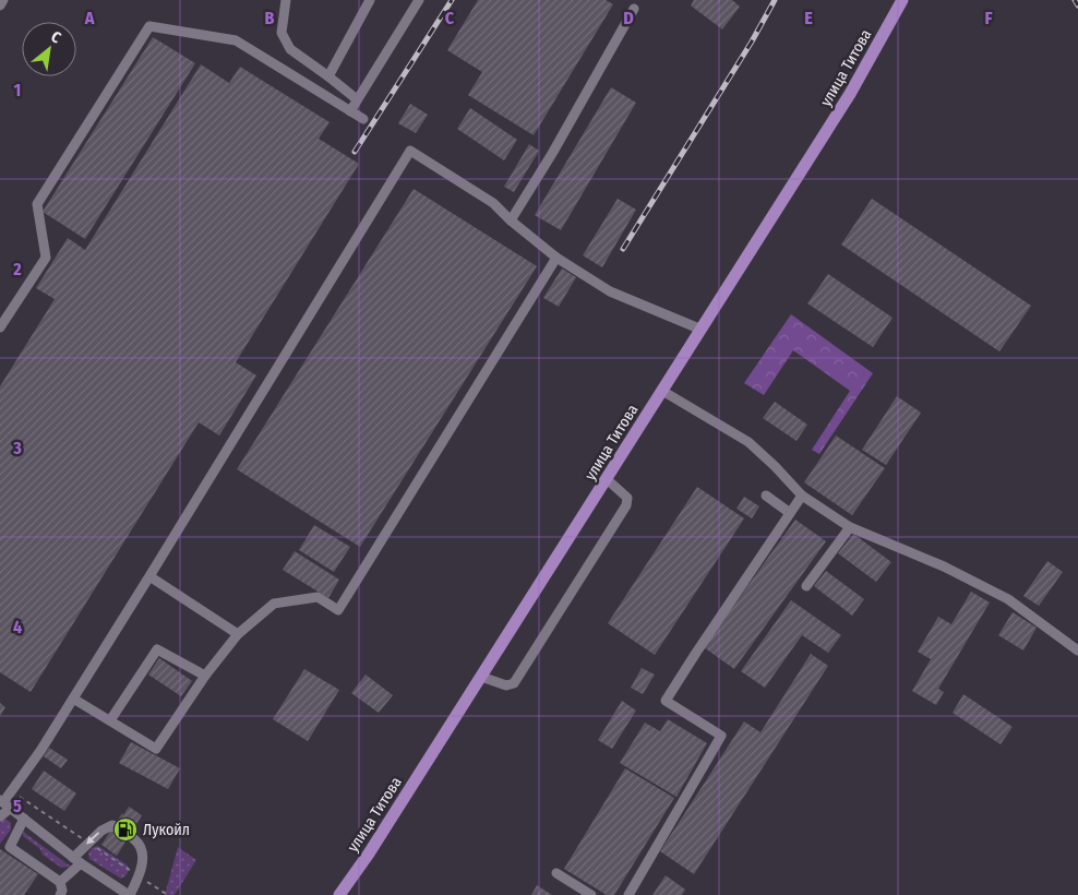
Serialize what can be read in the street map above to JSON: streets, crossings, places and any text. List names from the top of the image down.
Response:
{
  "streets": {
    "main road": ["улица Титова"]
  },
  "places": {
    "fuel station": ["Лукойл"]
  },
  "north": "top right",
  "grid": {
    "columns": [
      "A",
      "B",
      "C",
      "D",
      "E",
      "F"
    ],
    "rows": [
      "1",
      "2",
      "3",
      "4",
      "5"
    ]
  }
}
